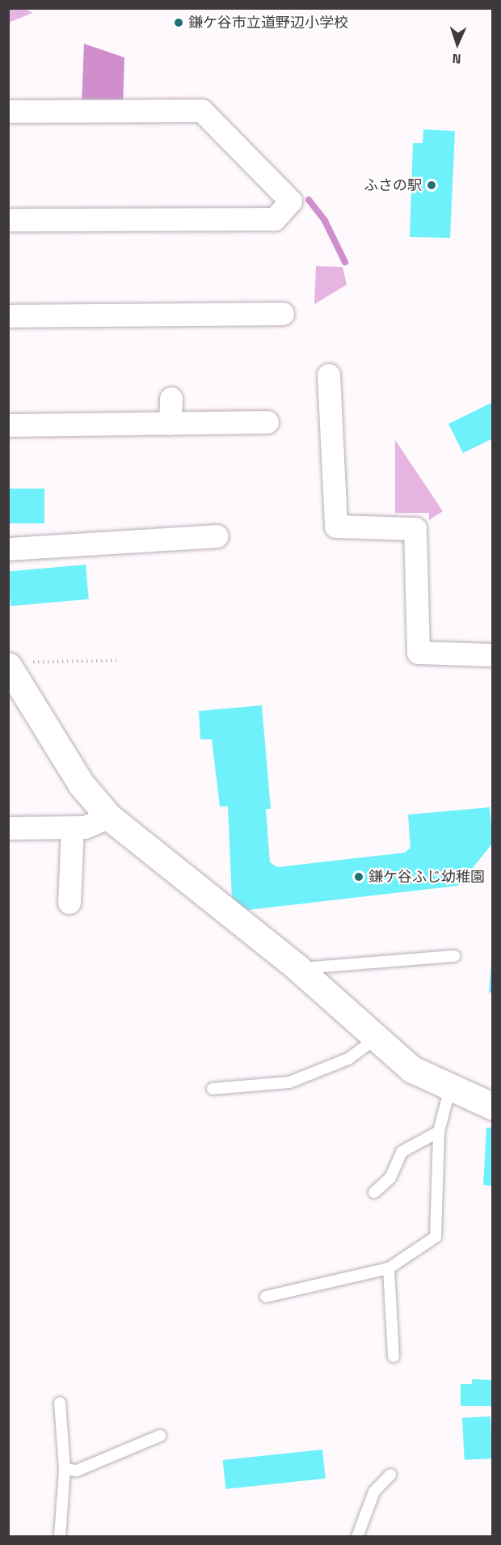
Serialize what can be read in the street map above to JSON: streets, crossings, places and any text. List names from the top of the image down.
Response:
{
  "places": ["鎌ケ谷市立道野辺小学校", "ふさの駅", "鎌ケ谷ふじ幼稚園"],
  "north": "bottom"
}
